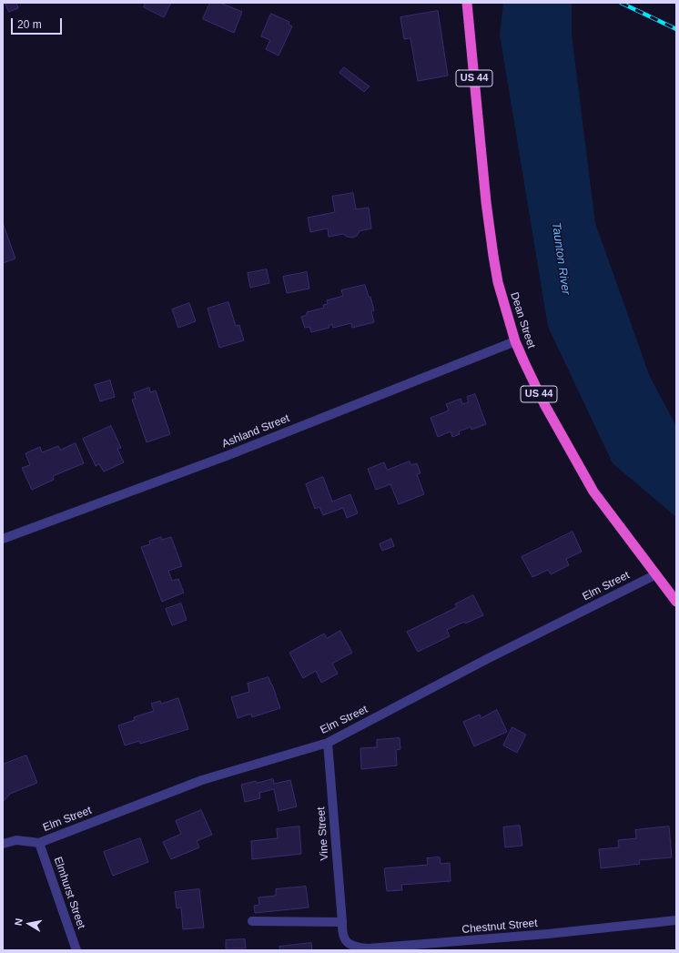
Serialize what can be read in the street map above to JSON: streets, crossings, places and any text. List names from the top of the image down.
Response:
{
  "streets": {
    "highway": ["US 44", "Dean Street"],
    "street": [
      "Ashland Street",
      "Elm Street",
      "Vine Street",
      "Elmhurst Street",
      "Chestnut Street"
    ]
  },
  "crossings": [
    ["Dean Street", "Ashland Street"],
    ["Dean Street", "Elm Street"],
    ["Elm Street", "Vine Street"],
    ["Elm Street", "Elmhurst Street"],
    ["Vine Street", "Chestnut Street"]
  ],
  "water": ["Taunton River"],
  "scale_bar": "20 m",
  "north": "left"
}
